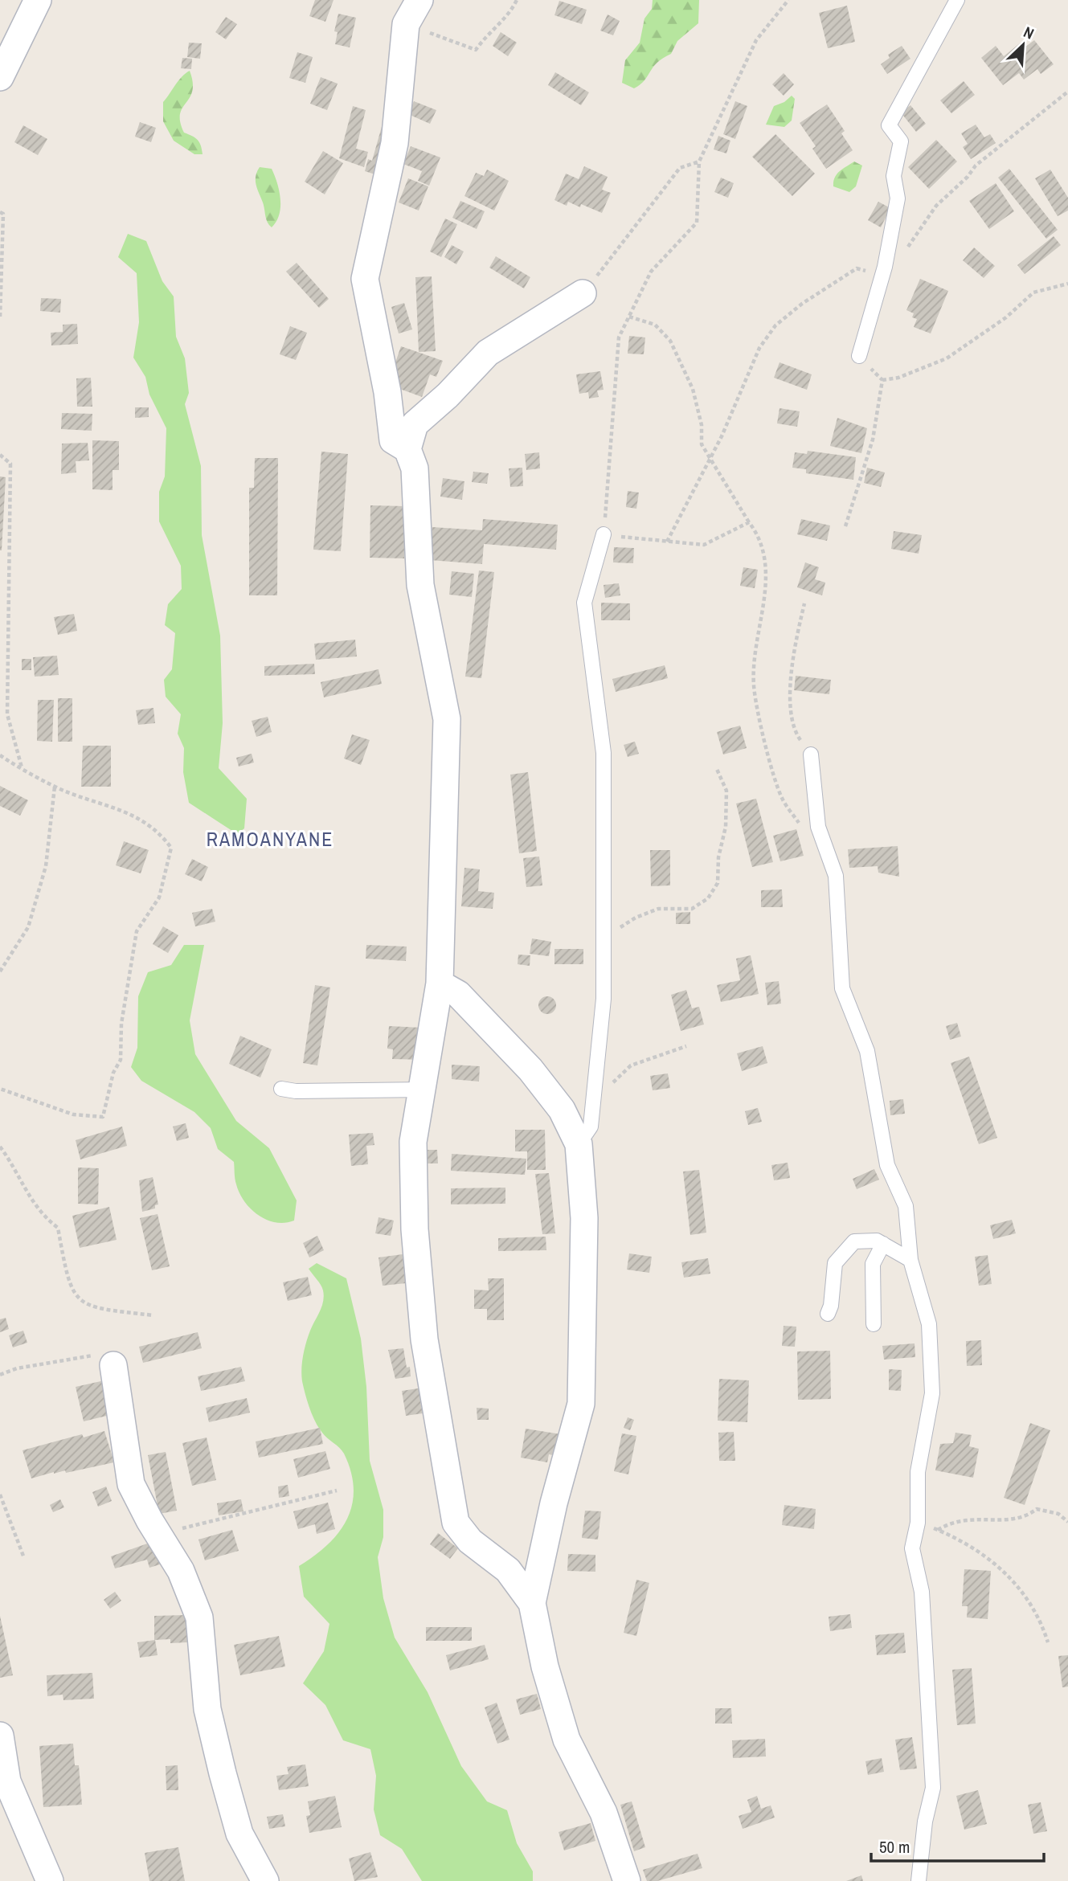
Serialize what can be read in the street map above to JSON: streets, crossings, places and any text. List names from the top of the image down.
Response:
{
  "districts": ["RAMOANYANE"],
  "scale_bar": "50 m",
  "north": "top right"
}
